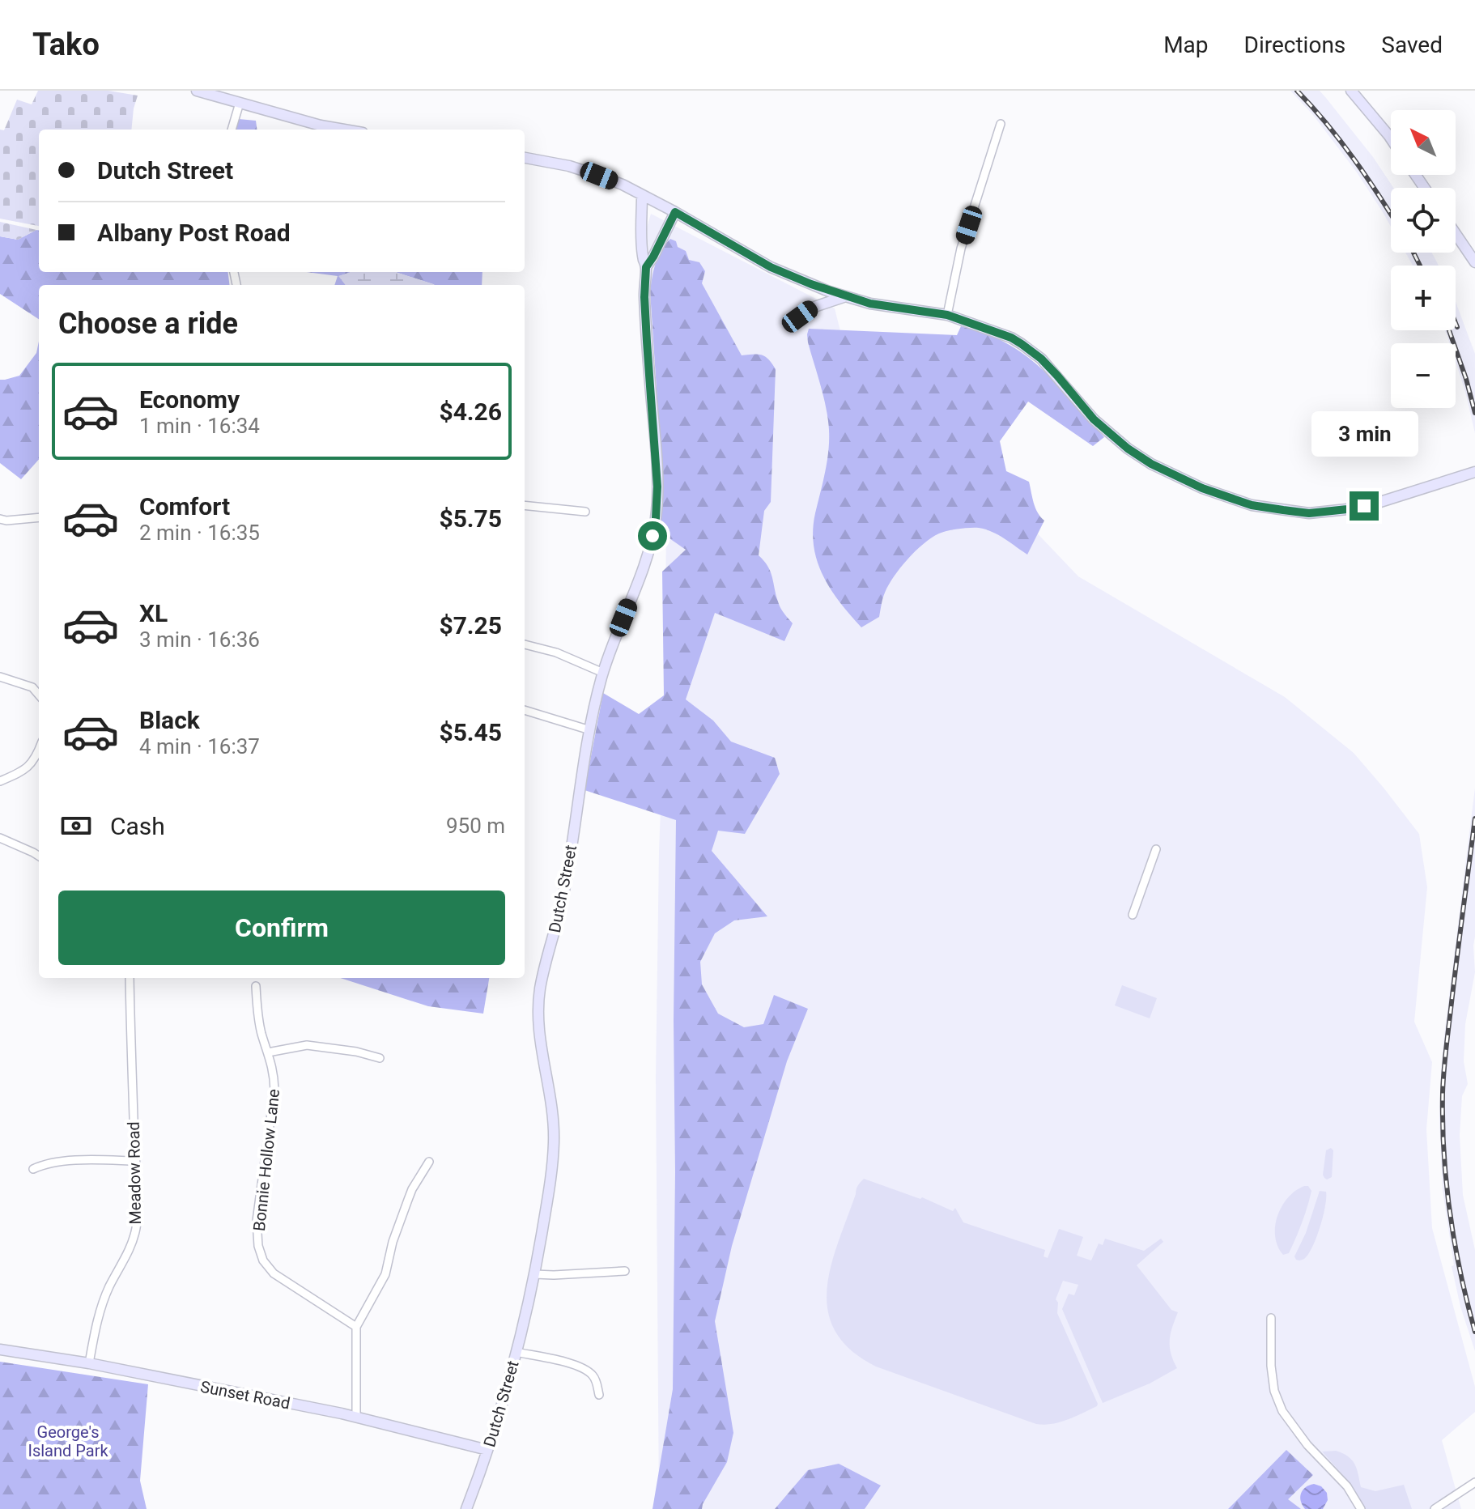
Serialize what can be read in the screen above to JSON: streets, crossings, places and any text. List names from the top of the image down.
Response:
{
  "streets": {
    "street": [
      "Dutch Street",
      "Bonnie Hollow Lane",
      "Meadow Road",
      "Sunset Road"
    ]
  },
  "crossings": [
    ["Dutch Street", "Sunset Road"],
    ["Meadow Road", "Sunset Road"]
  ],
  "parks": ["George's Island Park"],
  "north": "top left",
  "page": {
    "header": "Tako",
    "nav": ["Map", "Directions", "Saved"],
    "map_buttons": ["+", "−"],
    "banner": ["Dutch Street", "Albany Post Road"],
    "heading": "Choose a ride",
    "list": [
      {
        "name": "Economy",
        "note": "1 min · 16:34",
        "value": "$4.26"
      },
      {
        "name": "Comfort",
        "note": "2 min · 16:35",
        "value": "$5.75"
      },
      {
        "name": "XL",
        "note": "3 min · 16:36",
        "value": "$7.25"
      },
      {
        "name": "Black",
        "note": "4 min · 16:37",
        "value": "$5.45"
      }
    ],
    "bubble": "3 min",
    "pay": ["Cash", "950 m"],
    "buttons": "Confirm"
  }
}
